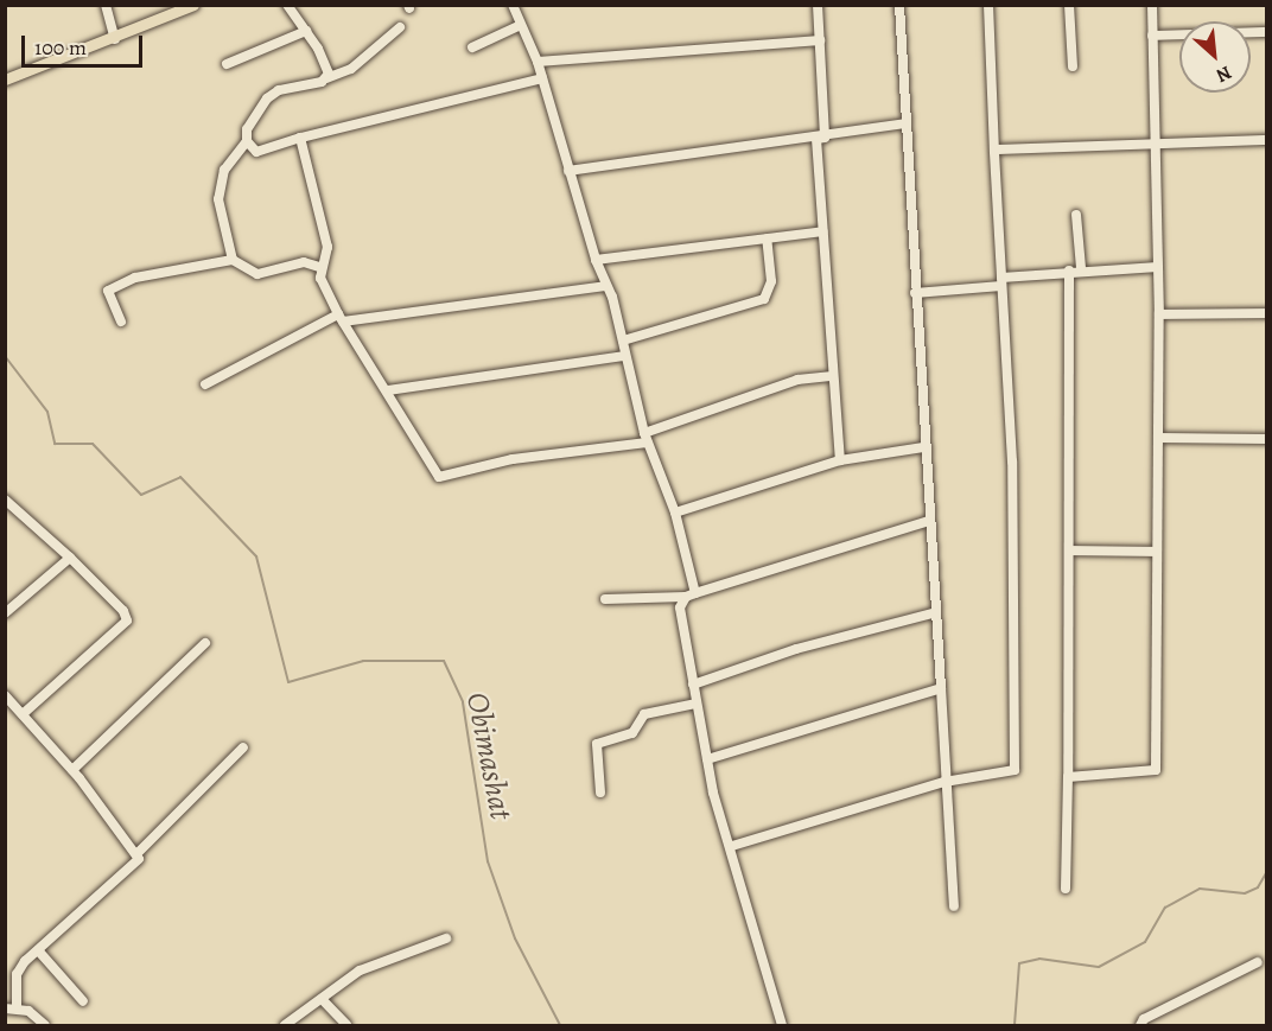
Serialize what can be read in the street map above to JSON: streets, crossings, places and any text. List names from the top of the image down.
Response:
{
  "water": ["Obimashat"],
  "scale_bar": "100 m",
  "north": "bottom right"
}
